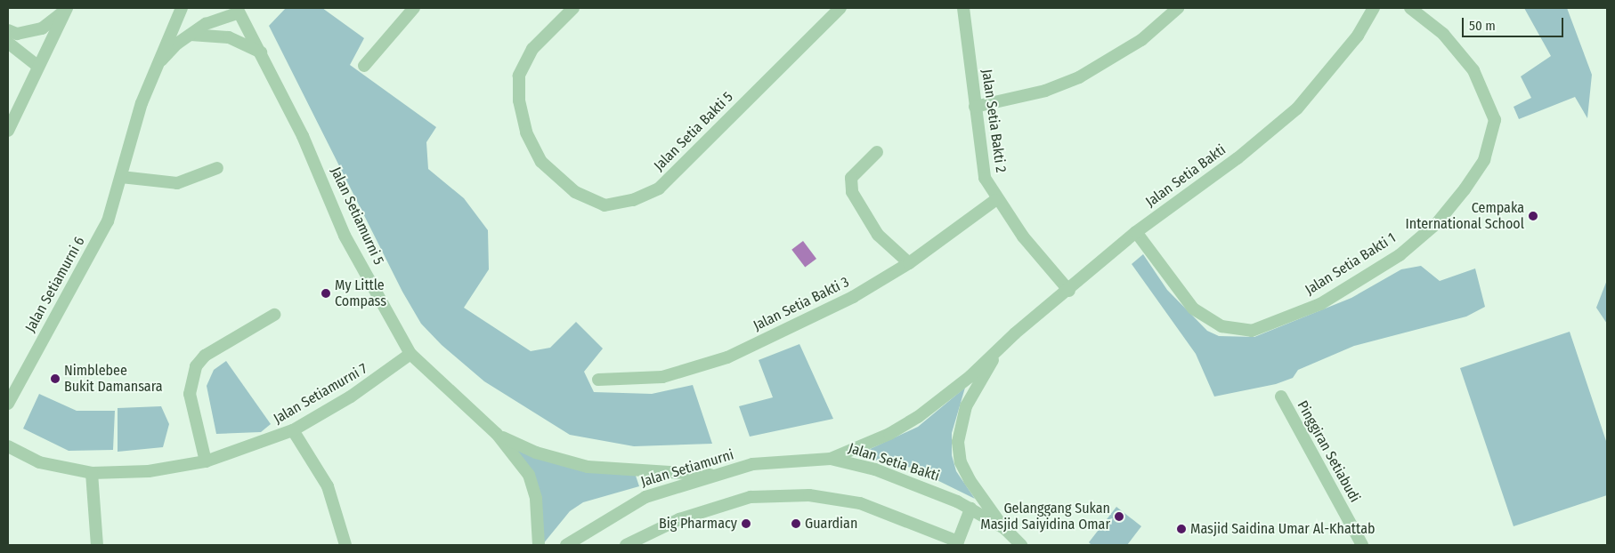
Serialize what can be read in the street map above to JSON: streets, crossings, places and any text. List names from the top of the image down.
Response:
{
  "streets": {
    "street": [
      "Jalan Setia Bakti 2",
      "Jalan Setia Bakti 5",
      "Jalan Setia Bakti",
      "Jalan Setiamurni 5",
      "Jalan Setia Bakti 1",
      "Jalan Setiamurni 6",
      "Jalan Setia Bakti 3",
      "Jalan Setiamurni 7",
      "Pinggiran Setiabudi",
      "Jalan Setiamurni"
    ]
  },
  "crossings": [
    ["Jalan Setia Bakti 2", "Jalan Setia Bakti"],
    ["Jalan Setia Bakti 2", "Jalan Setia Bakti 3"],
    ["Jalan Setia Bakti", "Jalan Setia Bakti 1"],
    ["Jalan Setia Bakti", "Jalan Setiamurni"],
    ["Jalan Setiamurni 5", "Jalan Setiamurni 6"],
    ["Jalan Setiamurni 5", "Jalan Setiamurni 7"],
    ["Jalan Setiamurni 5", "Jalan Setiamurni"]
  ],
  "places": [
    "Cempaka International School",
    "My Little Compass",
    "Nimblebee Bukit Damansara",
    "Gelanggang Sukan Masjid Saiyidina Omar",
    "Big Pharmacy",
    "Guardian",
    "Masjid Saidina Umar Al-Khattab"
  ],
  "scale_bar": "50 m"
}
